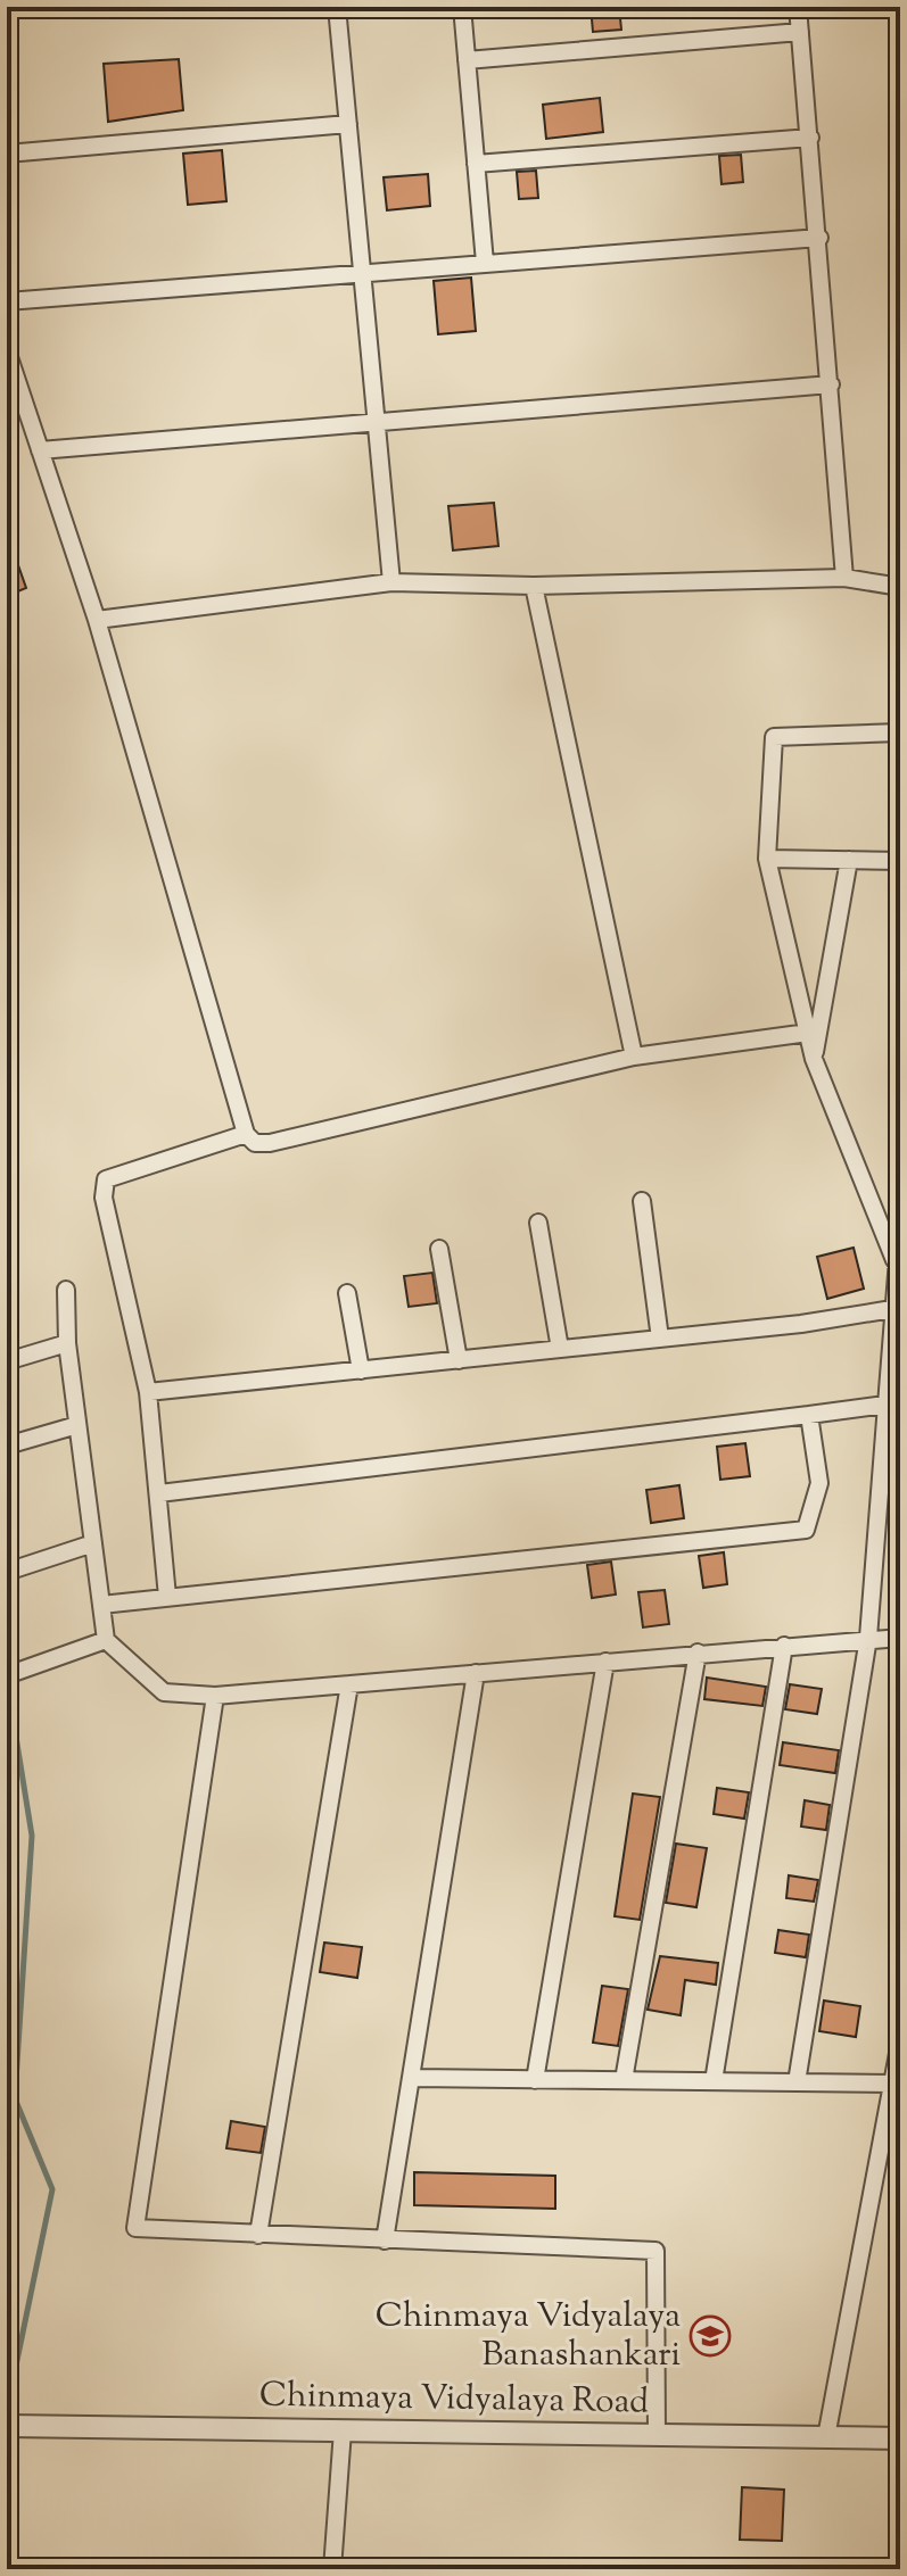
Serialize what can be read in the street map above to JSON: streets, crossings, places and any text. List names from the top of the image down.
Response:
{
  "streets": {
    "street": ["Chinmaya Vidyalaya Road"]
  },
  "places": {
    "school or university": ["Chinmaya Vidyalaya Banashankari"]
  }
}
